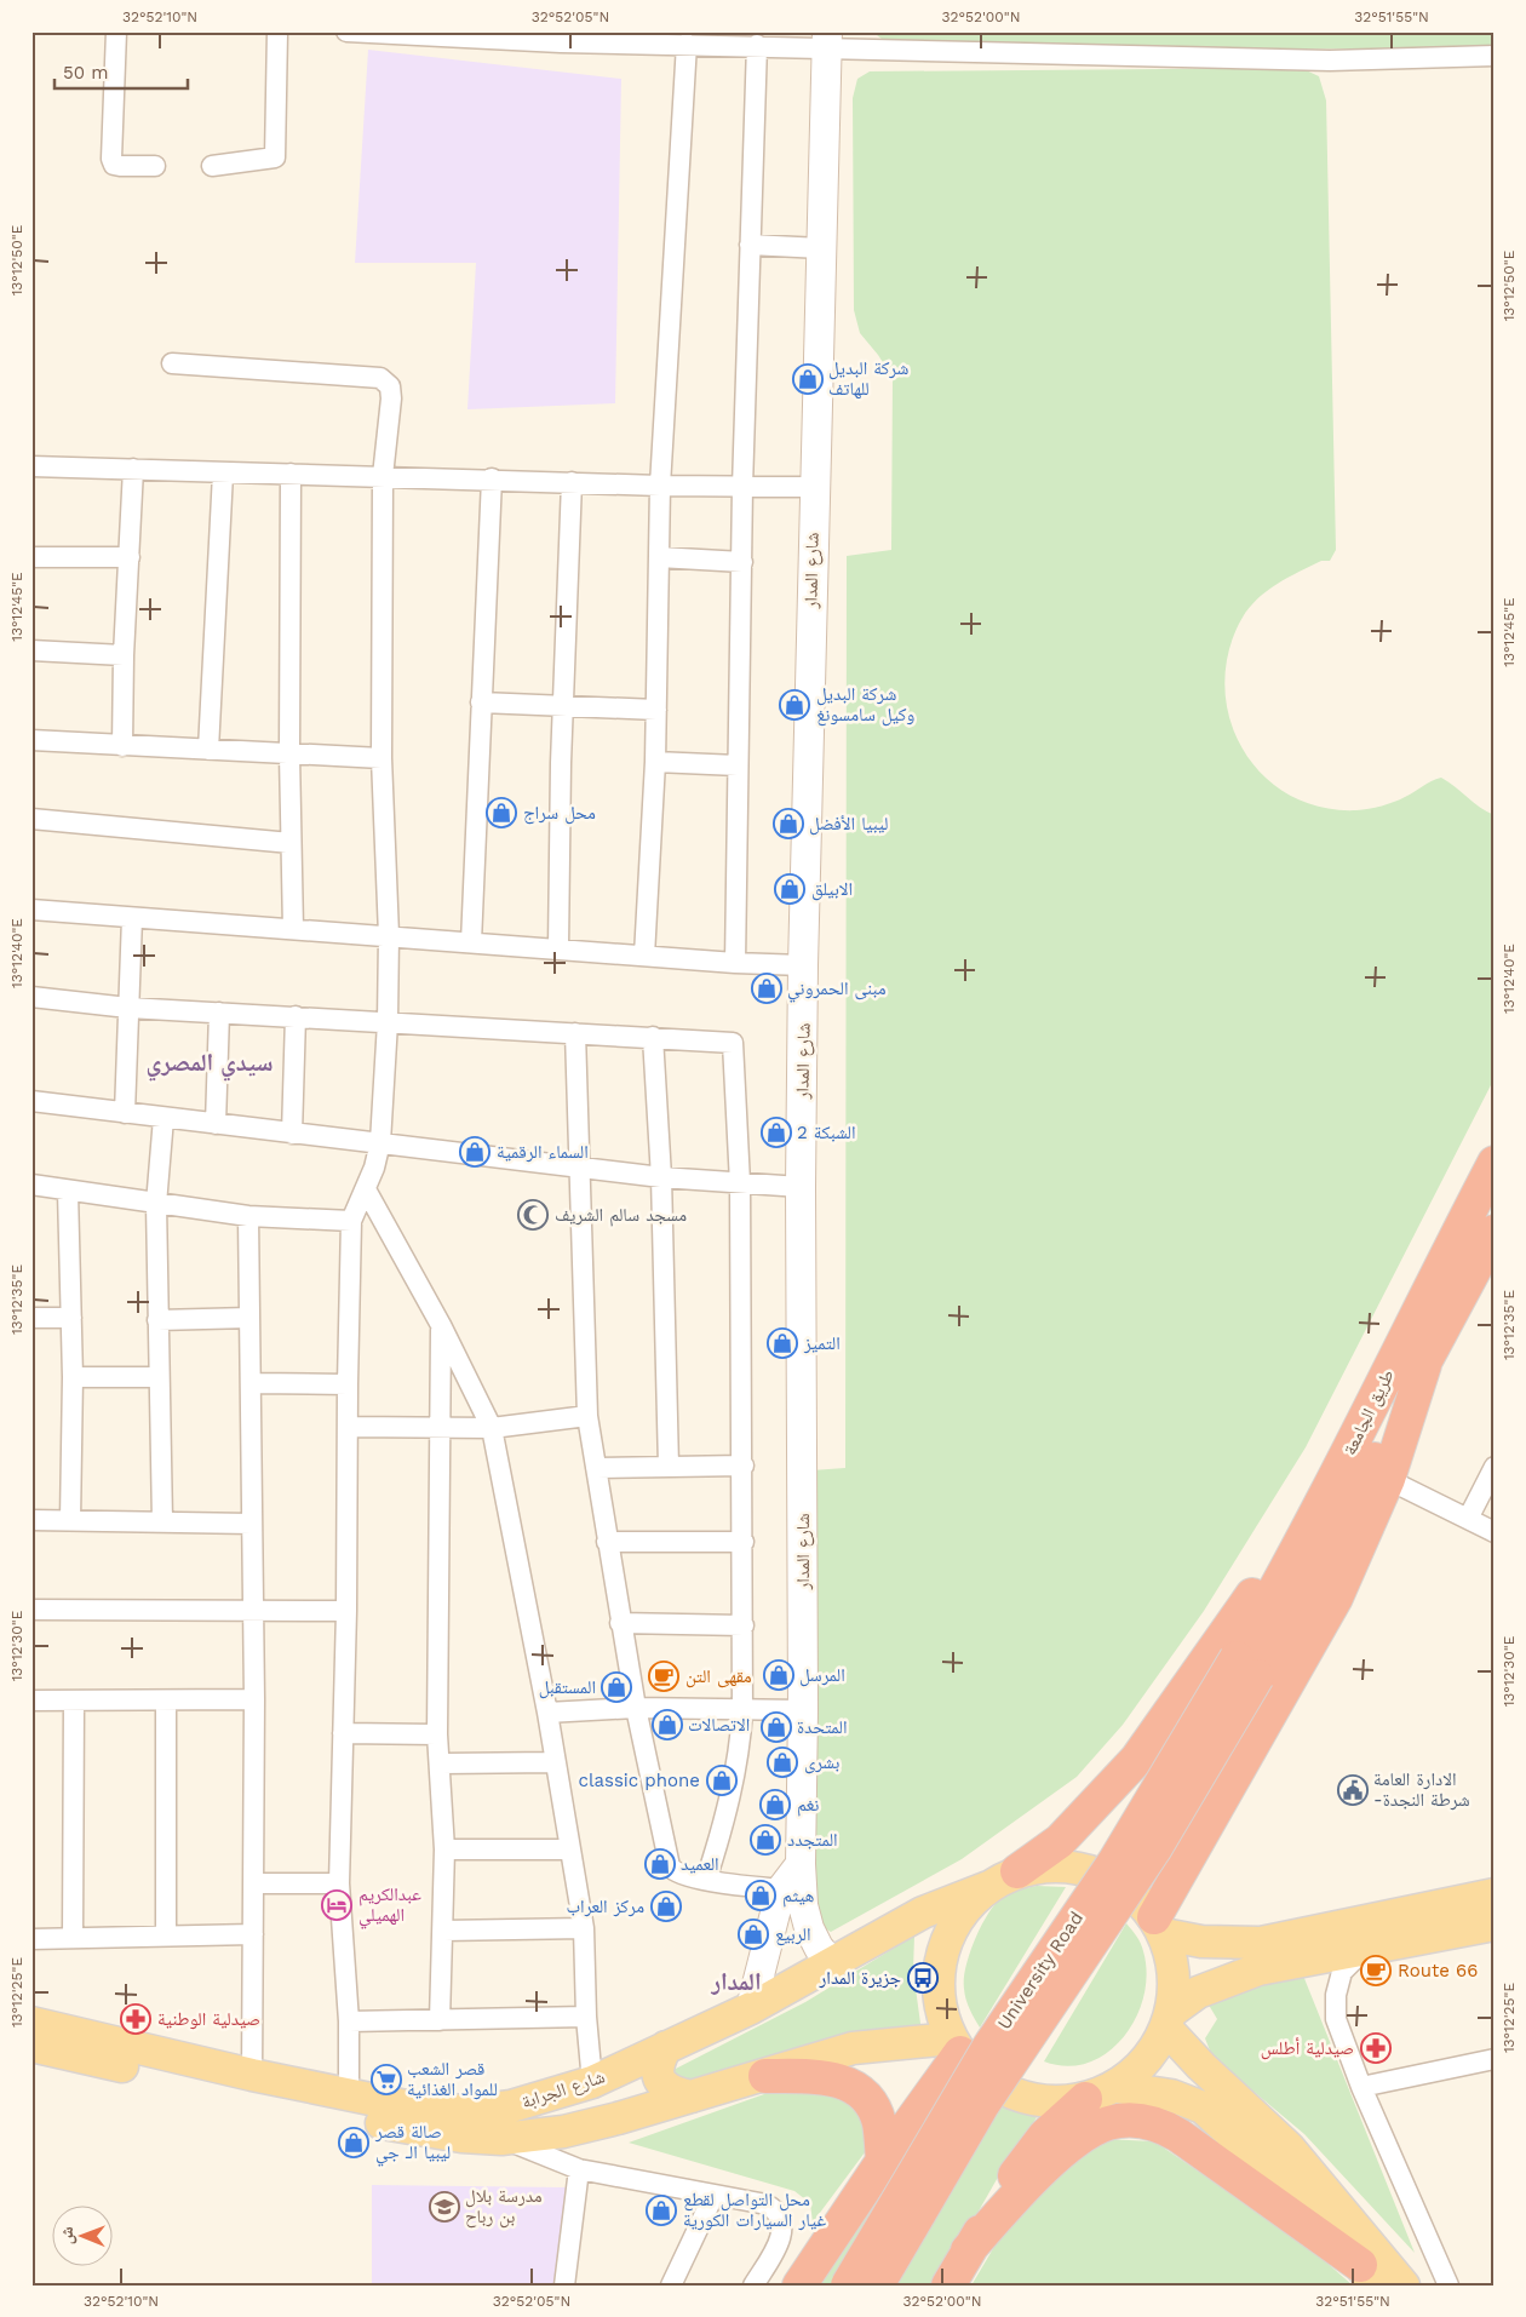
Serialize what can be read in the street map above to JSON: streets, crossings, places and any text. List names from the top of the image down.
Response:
{
  "streets": {
    "highway": ["طريق الجامعة", "University Road"],
    "main road": ["شارع الجرابة"],
    "street": ["شارع المدار"]
  },
  "crossings": [
    ["شارع المدار", "شارع الجرابة"],
    ["طريق الجامعة", "University Road"]
  ],
  "districts": ["سيدي المصري", "المدار"],
  "places": {
    "shop": [
      "شركة البديل للهاتف",
      "شركة البديل وكيل سامسونغ",
      "محل سراج",
      "ليبيا الأفضل",
      "الابيلق",
      "مبنى الحمروني",
      "الشبكة 2",
      "السماء الرقمية",
      "التميز",
      "المرسل",
      "المستقبل",
      "الاتصالات",
      "المتحدة",
      "بشرى",
      "classic phone",
      "نغم",
      "المتجدد",
      "العميد",
      "هيثم",
      "مركز العراب",
      "الربيع",
      "صالة قصر ليبيا الـ جي",
      "محل التواصل لقطع غيار السيارات الكورية"
    ],
    "mosque": ["مسجد سالم الشريف"],
    "cafe": ["مقهى التن", "Route 66"],
    "public building": ["الادارة العامة -شرطة النجدة"],
    "hotel": ["عبدالكريم الهميلي"],
    "bus stop": ["جزيرة المدار"],
    "pharmacy": ["صيدلية الوطنية", "صيدلية أطلس"],
    "supermarket": ["قصر الشعب للمواد الغذائية"],
    "school or university": ["مدرسة بلال بن رباح"]
  },
  "scale_bar": "50 m",
  "north": "left",
  "coordinates": [
    "32°52'10\"N",
    "32°52'05\"N",
    "32°52'00\"N",
    "32°51'55\"N",
    "13°12'50\"E",
    "13°12'45\"E",
    "13°12'40\"E",
    "13°12'35\"E",
    "13°12'30\"E",
    "13°12'25\"E"
  ]
}
